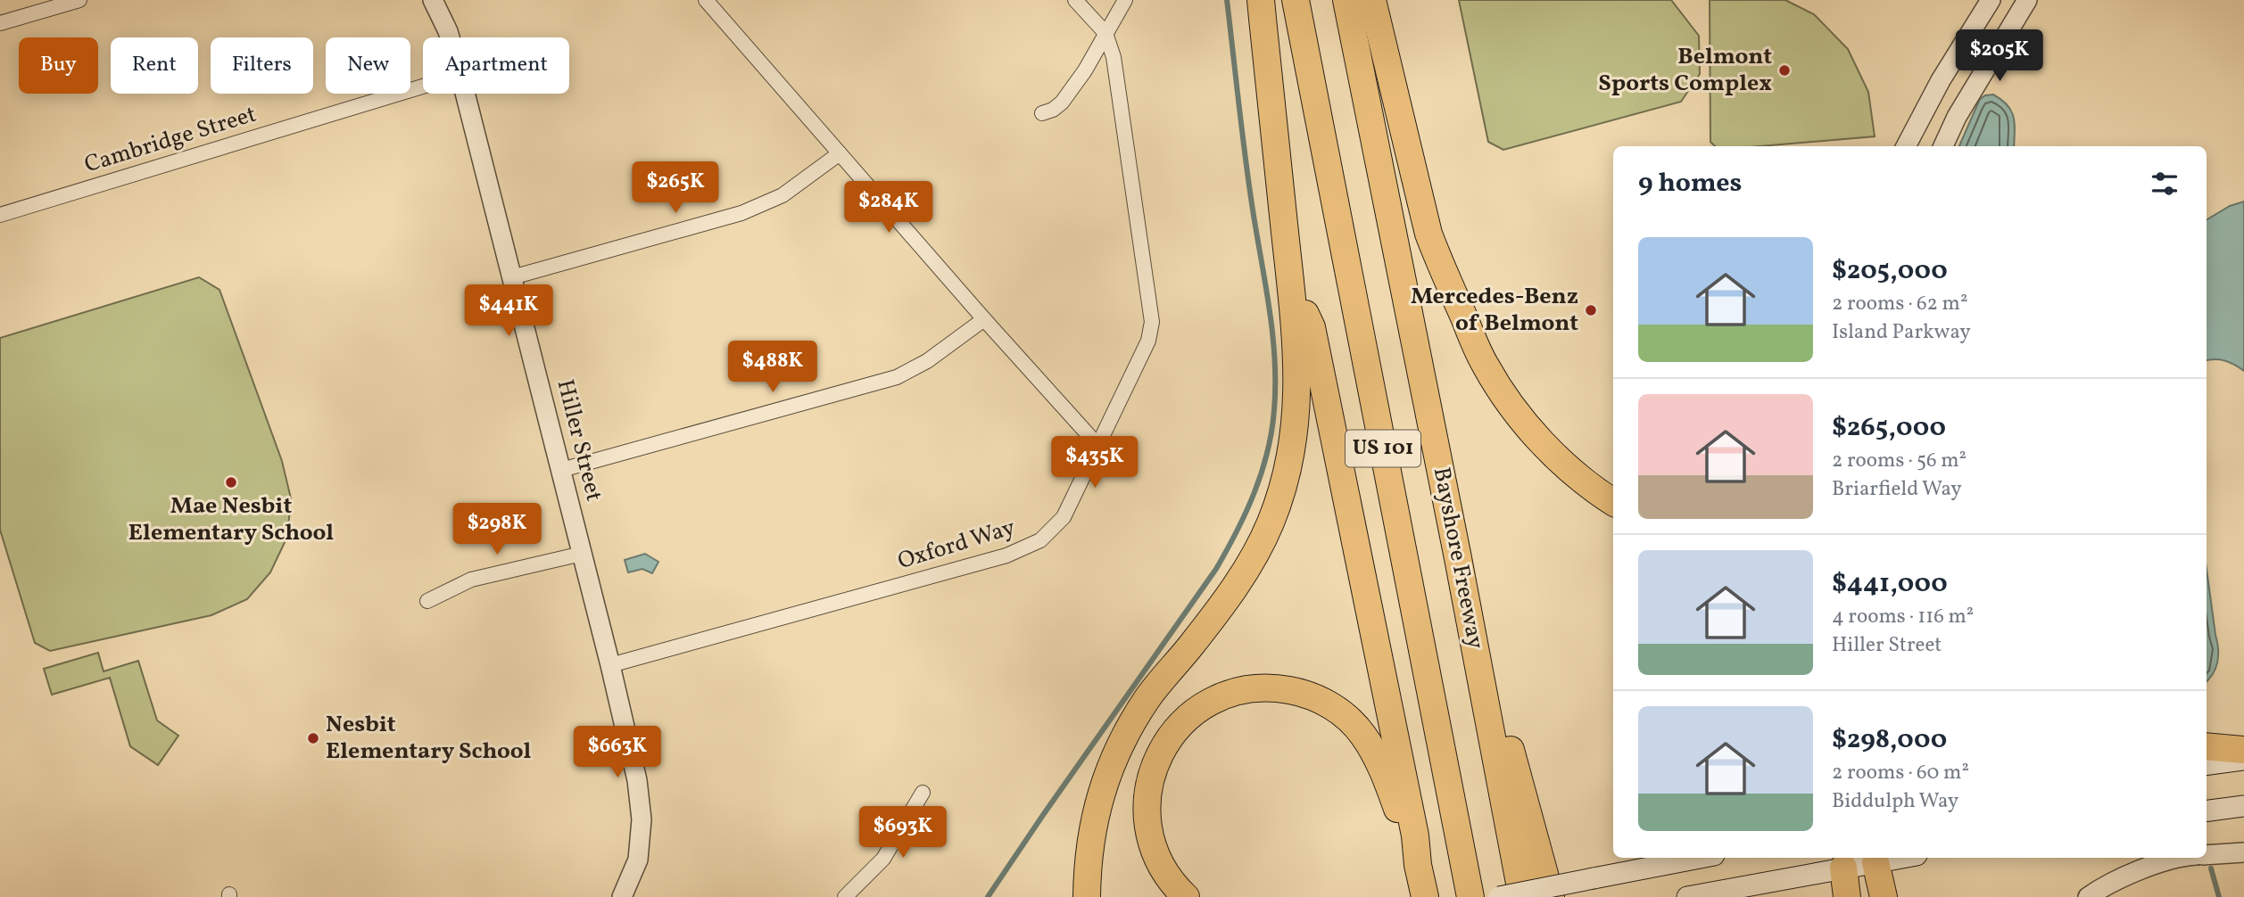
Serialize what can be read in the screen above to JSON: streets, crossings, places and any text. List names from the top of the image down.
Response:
{
  "streets": {
    "highway": ["US 101", "Bayshore Freeway"],
    "street": ["Cambridge Street", "Hiller Street", "Oxford Way"]
  },
  "crossings": [
    ["Hiller Street", "Oxford Way"]
  ],
  "places": [
    "Belmont Sports Complex",
    "Mercedes-Benz of Belmont",
    "Mae Nesbit Elementary School",
    "Nesbit Elementary School"
  ],
  "page": {
    "price": [
      "$205K",
      "$265K",
      "$284K",
      "$441K",
      "$488K",
      "$435K",
      "$298K",
      "$663K",
      "$693K"
    ],
    "chip": [
      "Buy",
      "Rent",
      "Filters",
      "New",
      "Apartment"
    ],
    "heading": "9 homes",
    "list": [
      {
        "name": "$205,000",
        "note": "2 rooms · 62 m² · Island Parkway"
      },
      {
        "name": "$265,000",
        "note": "2 rooms · 56 m² · Briarfield Way"
      },
      {
        "name": "$441,000",
        "note": "4 rooms · 116 m² · Hiller Street"
      },
      {
        "name": "$298,000",
        "note": "2 rooms · 60 m² · Biddulph Way"
      }
    ]
  }
}
